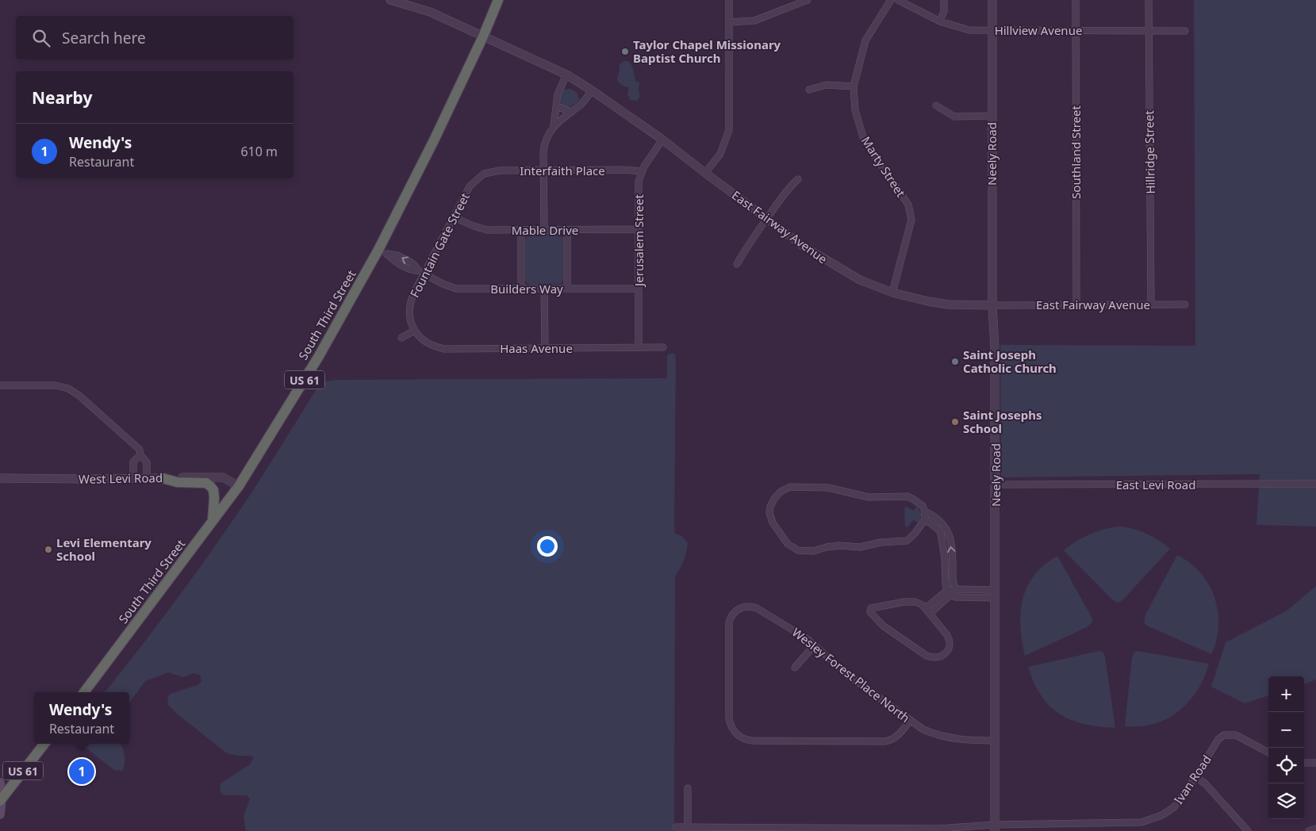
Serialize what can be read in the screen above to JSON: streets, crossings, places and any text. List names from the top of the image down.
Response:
{
  "streets": {
    "highway": ["South Third Street", "US 61"],
    "street": [
      "Hillview Avenue",
      "Southland Street",
      "Hillridge Street",
      "Neely Road",
      "Marty Street",
      "Interfaith Place",
      "East Fairway Avenue",
      "Mable Drive",
      "Jerusalem Street",
      "Fountain Gate Street",
      "Builders Way",
      "Haas Avenue",
      "West Levi Road",
      "East Levi Road",
      "Wesley Forest Place North",
      "Ivan Road"
    ]
  },
  "crossings": [
    ["Hillview Avenue", "Southland Street"],
    ["Hillview Avenue", "Hillridge Street"],
    ["Hillview Avenue", "Neely Road"],
    ["Southland Street", "East Fairway Avenue"],
    ["Hillridge Street", "East Fairway Avenue"],
    ["Neely Road", "East Fairway Avenue"],
    ["Neely Road", "East Levi Road"],
    ["Neely Road", "Wesley Forest Place North"],
    ["Neely Road", "Ivan Road"],
    ["Marty Street", "East Fairway Avenue"],
    ["Interfaith Place", "Jerusalem Street"],
    ["Interfaith Place", "Fountain Gate Street"],
    ["East Fairway Avenue", "Jerusalem Street"],
    ["East Fairway Avenue", "South Third Street"],
    ["Mable Drive", "Jerusalem Street"],
    ["Mable Drive", "Fountain Gate Street"],
    ["Jerusalem Street", "Builders Way"],
    ["Jerusalem Street", "Haas Avenue"],
    ["Fountain Gate Street", "Builders Way"],
    ["Fountain Gate Street", "Haas Avenue"],
    ["Builders Way", "South Third Street"],
    ["South Third Street", "West Levi Road"]
  ],
  "places": [
    "Taylor Chapel Missionary Baptist Church",
    "Saint Joseph Catholic Church",
    "Saint Josephs School",
    "Levi Elementary School"
  ],
  "page": {
    "search": "Search here",
    "heading": "Nearby",
    "list": [
      {
        "mark": "1",
        "name": "Wendy's",
        "note": "Restaurant",
        "value": "610 m"
      }
    ],
    "map_buttons": ["+", "−"],
    "popup": ["Wendy's", "Restaurant"],
    "pins": "1"
  }
}
